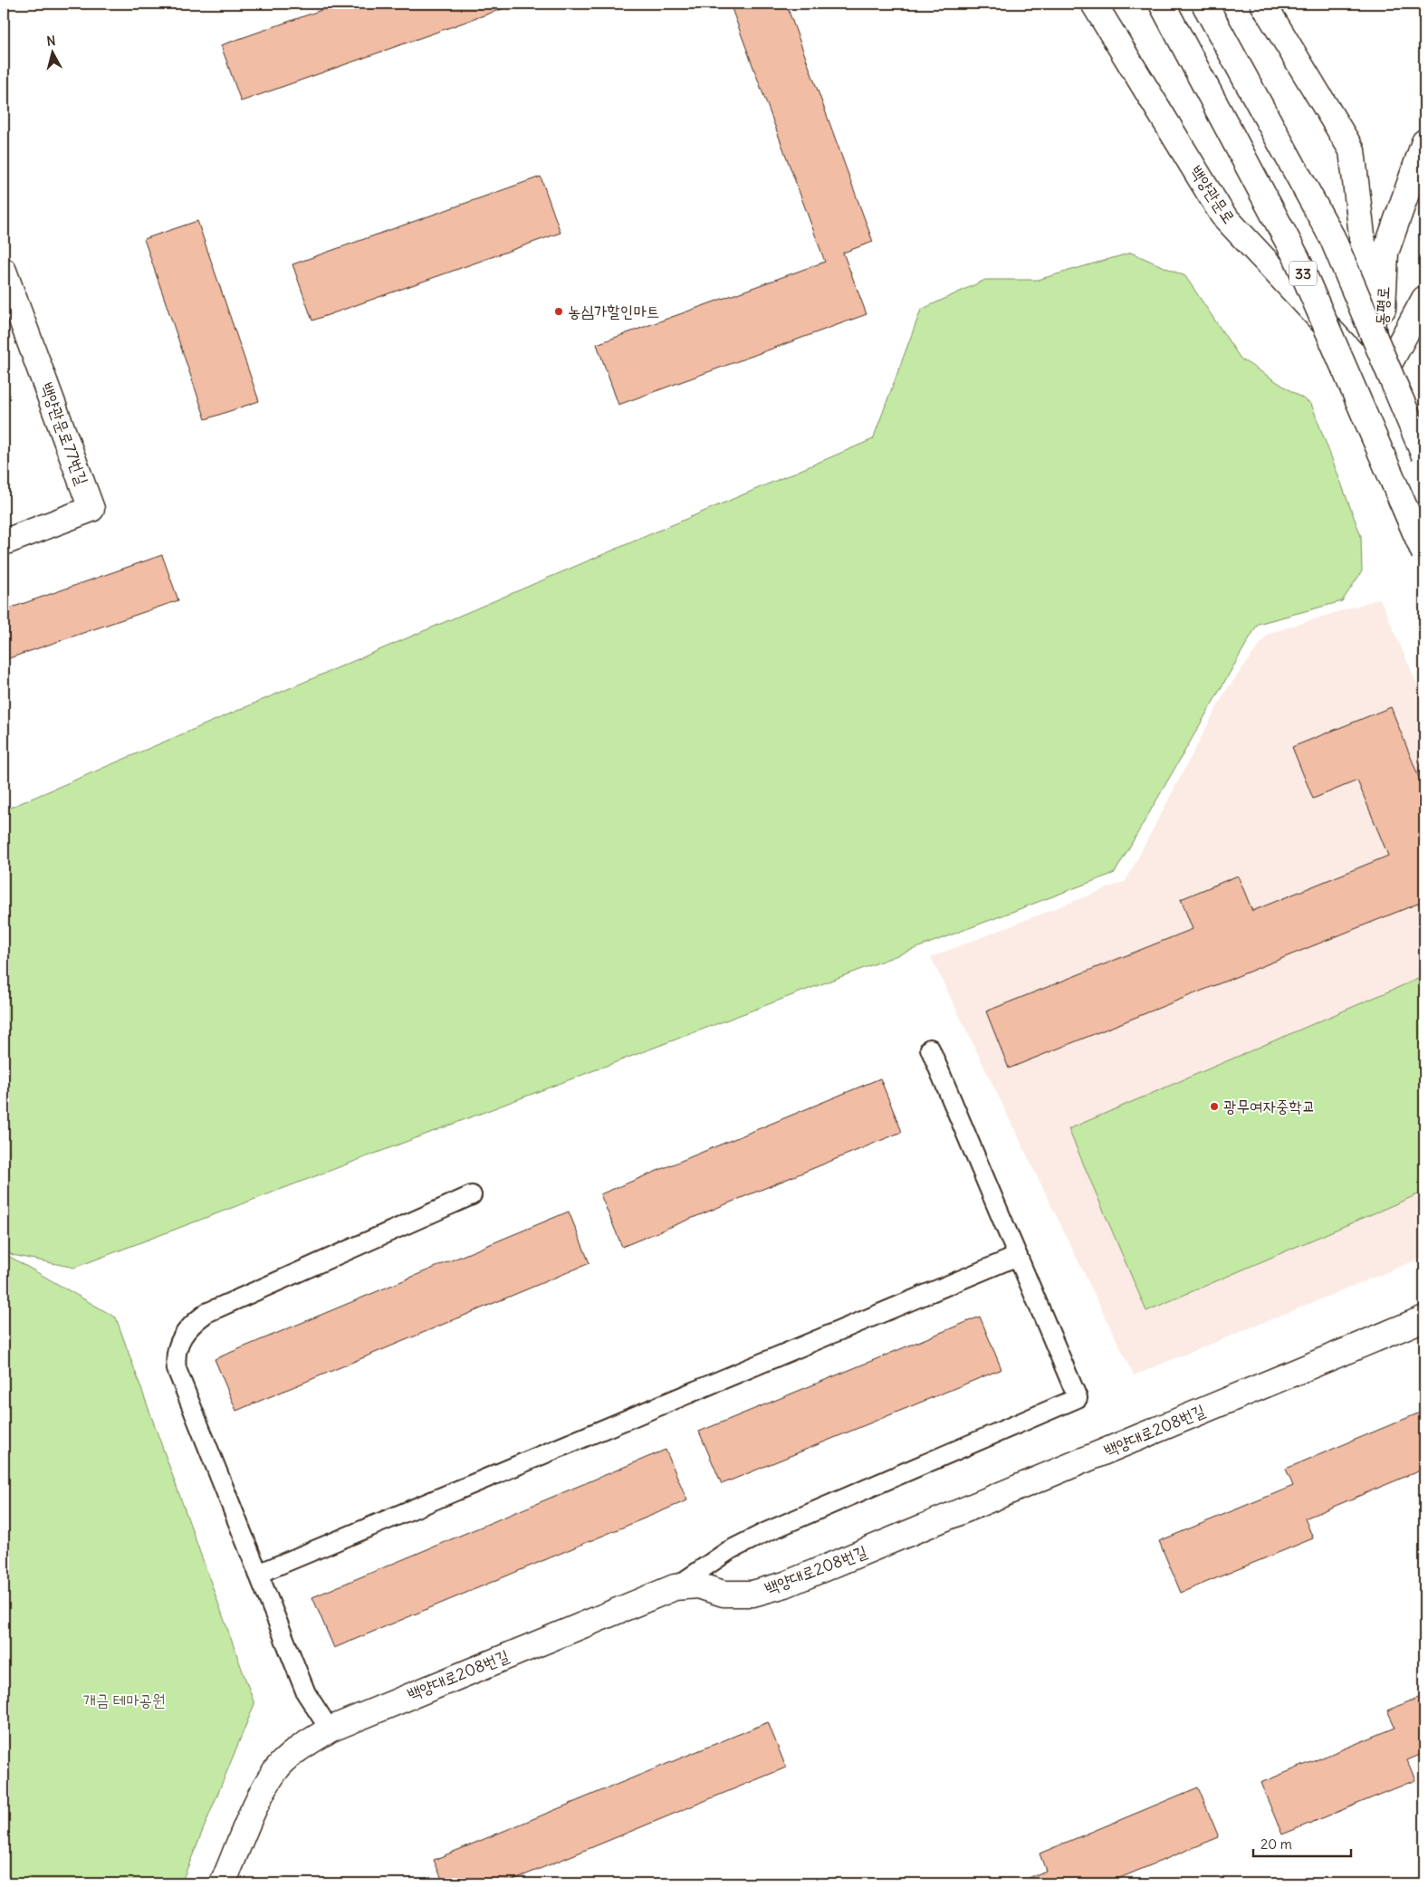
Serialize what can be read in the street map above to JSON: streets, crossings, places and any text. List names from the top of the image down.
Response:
{
  "streets": {
    "main road": [
      "백양관문로",
      "33",
      "동평로",
      "백양관문로77번길",
      "백양대로208번길"
    ]
  },
  "crossings": [
    ["백양관문로", "동평로"]
  ],
  "parks": ["개금 테마공원"],
  "places": ["농심가할인마트", "광무여자중학교"],
  "scale_bar": "20 m",
  "north": "top"
}
